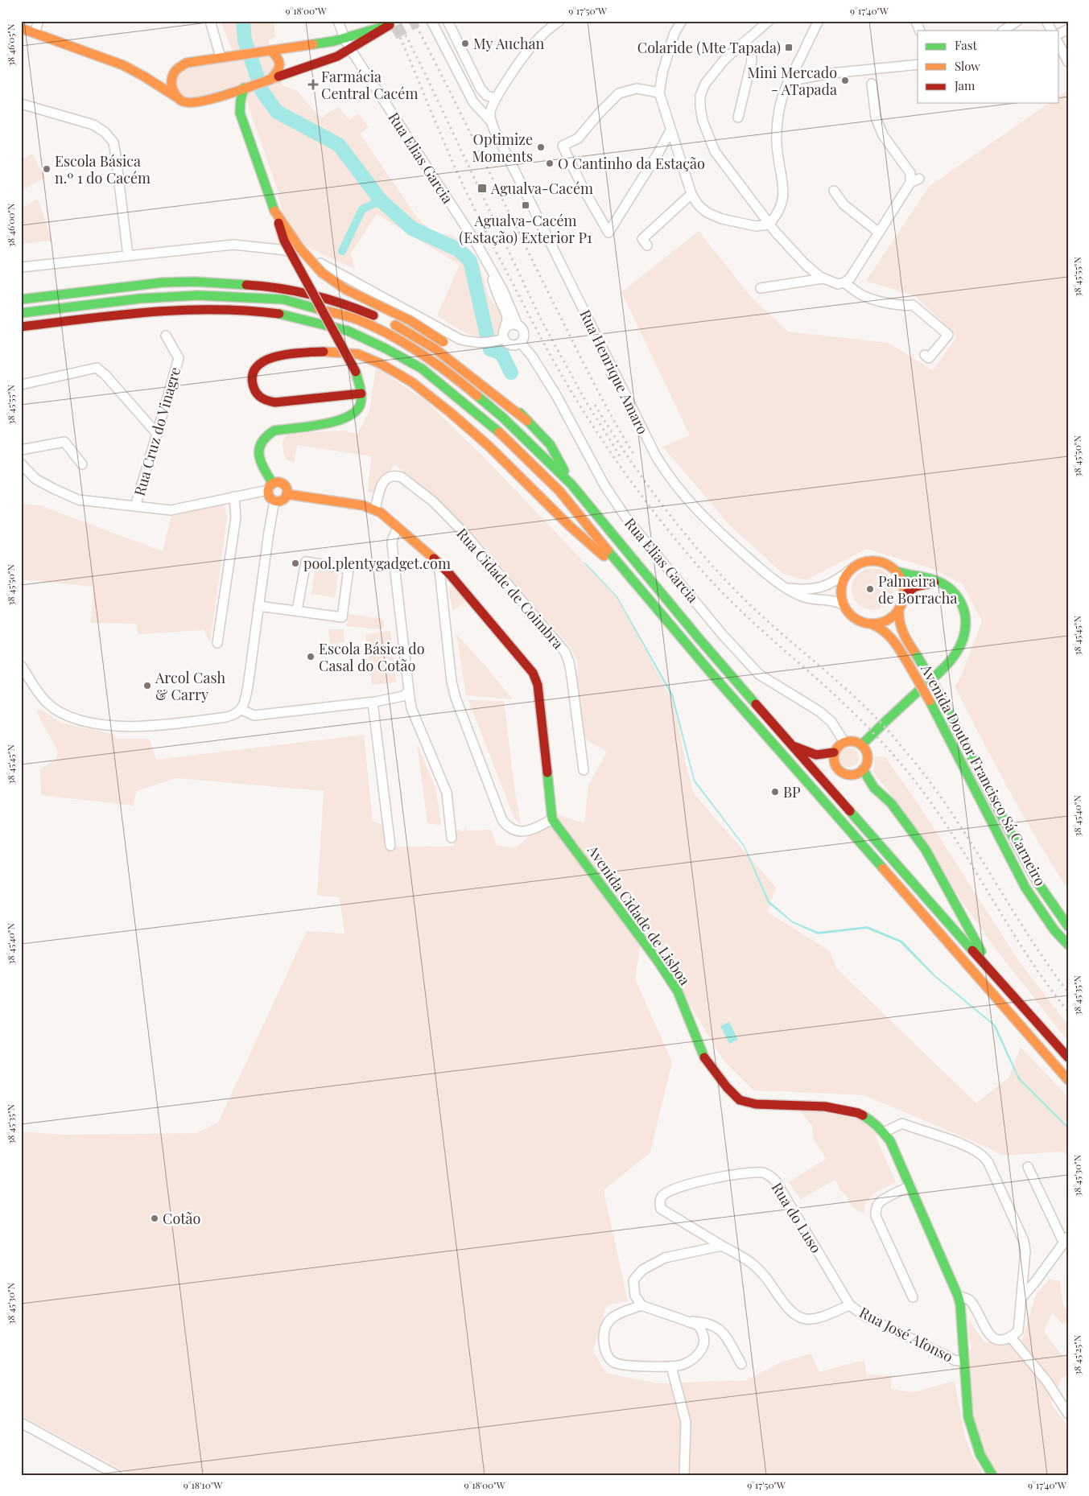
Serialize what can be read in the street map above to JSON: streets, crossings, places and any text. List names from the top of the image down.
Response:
{
  "streets": {
    "main road": ["Avenida Doutor Francisco Sá Carneiro", "Avenida Cidade de Lisboa"],
    "street": [
      "Rua Elias Garcia",
      "Rua Henrique Amaro",
      "Rua Cruz do Vinagre",
      "Rua Cidade de Coimbra",
      "Rua do Luso",
      "Rua José Afonso"
    ]
  },
  "crossings": [
    ["Rua Henrique Amaro", "Avenida Doutor Francisco Sá Carneiro"],
    ["Avenida Cidade de Lisboa", "Rua José Afonso"],
    ["Rua do Luso", "Rua José Afonso"]
  ],
  "places": {
    "other": [
      "My Auchan",
      "Mini Mercado - ATapada",
      "Optimize Moments",
      "O Cantinho da Estação",
      "Escola Básica n.º 1 do Cacém",
      "pool.plentygadget.com",
      "Palmeira de Borracha",
      "Escola Básica do Casal do Cotão",
      "Arcol Cash & Carry",
      "BP",
      "Cotão"
    ],
    "transit": ["Colaride (Mte Tapada)", "Agualva-Cacém", "Agualva-Cacém (Estação) Exterior P1"],
    "health": ["Farmácia Central Cacém"]
  },
  "legend": ["Fast", "Slow", "Jam"],
  "coordinates": [
    "9°18'00\"W",
    "9°17'50\"W",
    "9°17'40\"W",
    "38°46'05\"N",
    "38°46'00\"N",
    "38°45'55\"N",
    "38°45'50\"N",
    "38°45'45\"N",
    "38°45'40\"N",
    "38°45'35\"N",
    "38°45'30\"N",
    "38°45'25\"N",
    "9°18'10\"W"
  ]
}
